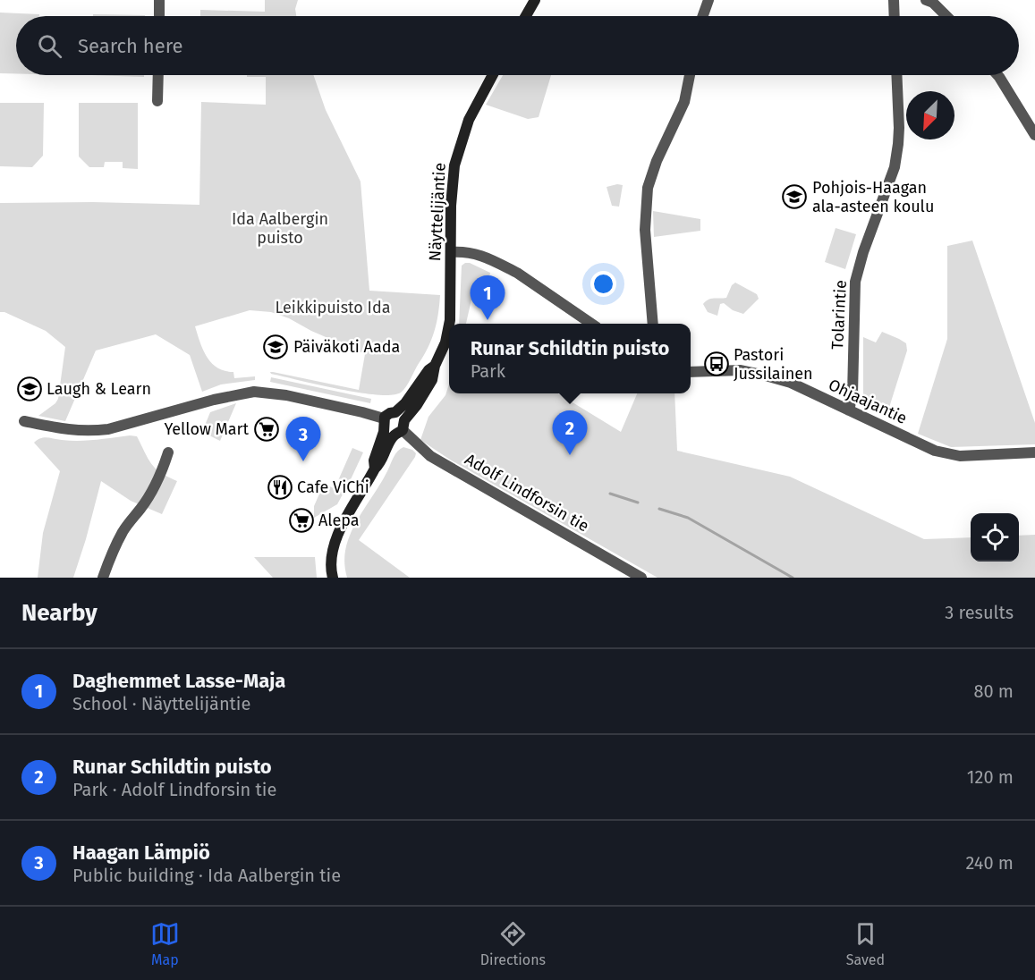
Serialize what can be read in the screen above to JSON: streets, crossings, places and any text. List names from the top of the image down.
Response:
{
  "streets": {
    "main road": ["Näyttelijäntie"],
    "street": ["Tolarintie", "Ohjaajantie", "Adolf Lindforsin tie"]
  },
  "crossings": [
    ["Näyttelijäntie", "Adolf Lindforsin tie"],
    ["Tolarintie", "Ohjaajantie"]
  ],
  "parks": ["Ida Aalbergin puisto", "Leikkipuisto Ida"],
  "places": {
    "school or university": ["Pohjois-Haagan ala-asteen koulu", "Päiväkoti Aada", "Laugh & Learn"],
    "bus stop": ["Pastori Jussilainen"],
    "supermarket": ["Yellow Mart", "Alepa"],
    "restaurant": ["Cafe ViChi"]
  },
  "north": "bottom left",
  "page": {
    "search": "Search here",
    "pins": ["1", "2", "3"],
    "popup": ["Runar Schildtin puisto", "Park"],
    "heading": ["Nearby", "3 results"],
    "list": [
      {
        "mark": "1",
        "name": "Daghemmet Lasse-Maja",
        "note": "School · Näyttelijäntie",
        "value": "80 m"
      },
      {
        "mark": "2",
        "name": "Runar Schildtin puisto",
        "note": "Park · Adolf Lindforsin tie",
        "value": "120 m"
      },
      {
        "mark": "3",
        "name": "Haagan Lämpiö",
        "note": "Public building · Ida Aalbergin tie",
        "value": "240 m"
      }
    ],
    "nav": ["Map", "Directions", "Saved"]
  }
}
